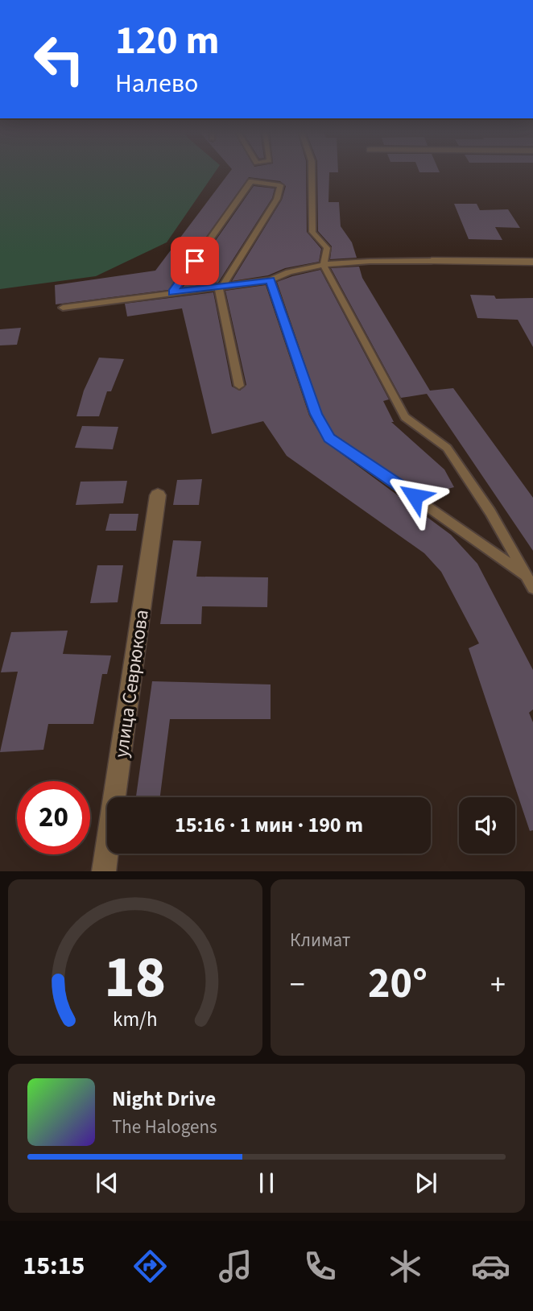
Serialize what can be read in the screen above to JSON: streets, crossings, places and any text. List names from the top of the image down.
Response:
{
  "streets": {
    "street": ["улица Севрюкова"]
  },
  "page": {
    "turn": ["120 m", "Налево"],
    "limit": "20",
    "trip": "15:16 · 1 мин · 190 m",
    "tile": "Климат",
    "heat": ["−", "20°", "+"],
    "song": ["Night Drive", "The Halogens"],
    "tabs": "15:15",
    "gauge": ["18", "km/h"]
  }
}
